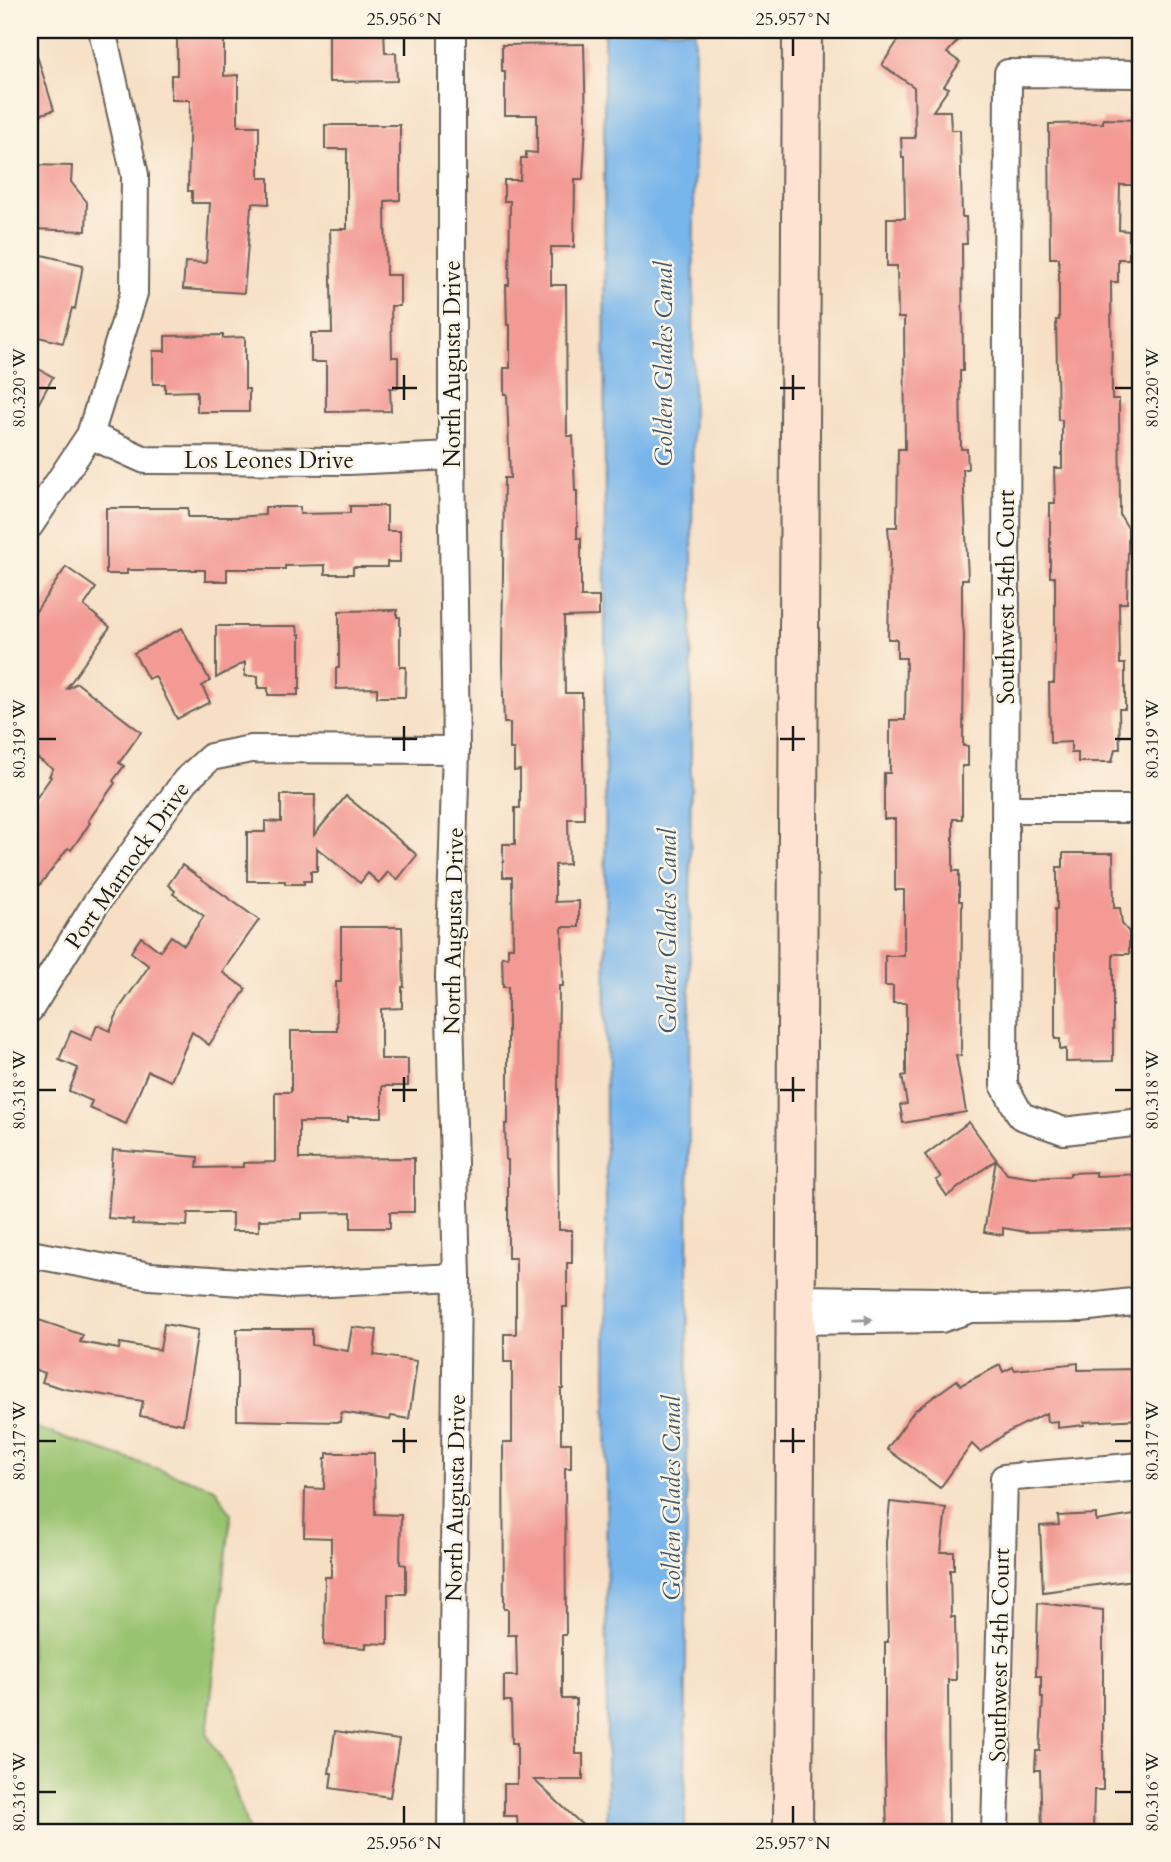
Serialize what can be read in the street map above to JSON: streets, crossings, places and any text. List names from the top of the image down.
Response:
{
  "streets": {
    "street": [
      "North Augusta Drive",
      "Los Leones Drive",
      "Southwest 54th Court",
      "Port Marnock Drive"
    ]
  },
  "crossings": [
    ["North Augusta Drive", "Los Leones Drive"],
    ["North Augusta Drive", "Port Marnock Drive"]
  ],
  "water": ["Golden Glades Canal"],
  "coordinates": [
    "25.956°N",
    "25.957°N",
    "80.320°W",
    "80.319°W",
    "80.318°W",
    "80.317°W",
    "80.316°W"
  ]
}
